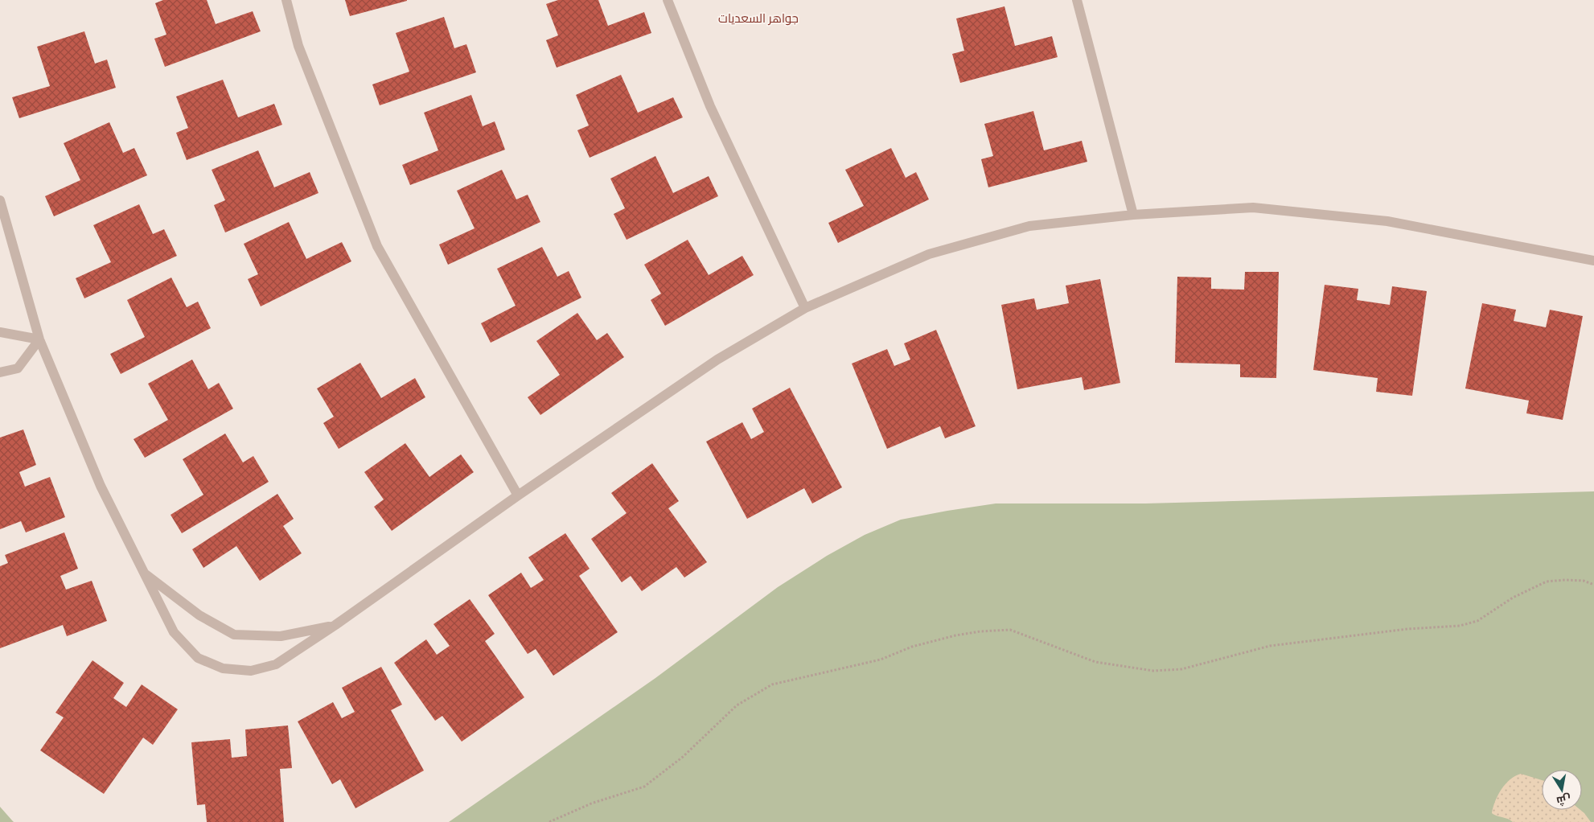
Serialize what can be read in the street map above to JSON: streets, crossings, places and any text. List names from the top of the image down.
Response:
{
  "districts": ["جواهر السعديات"],
  "north": "bottom"
}
